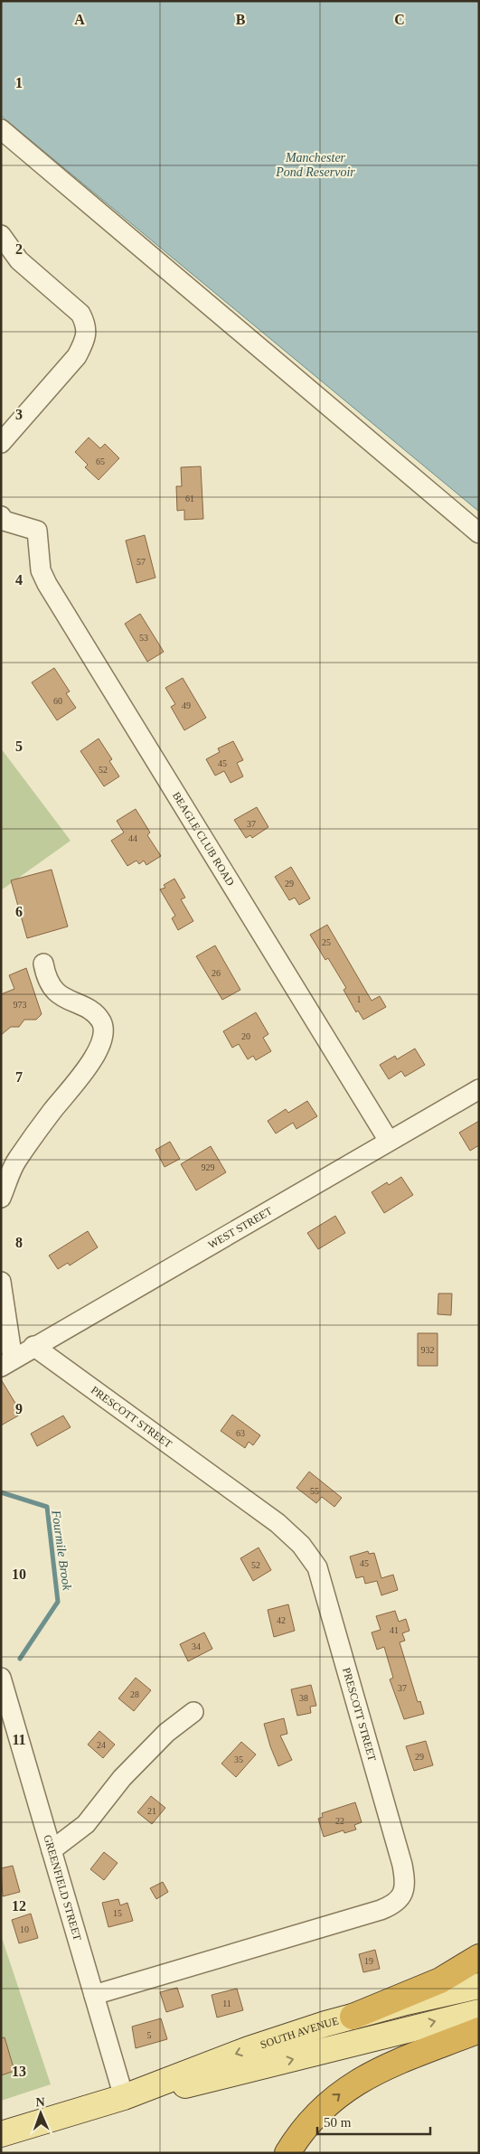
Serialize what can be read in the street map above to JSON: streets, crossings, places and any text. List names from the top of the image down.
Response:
{
  "streets": {
    "main road": ["SOUTH AVENUE"],
    "street": [
      "BEAGLE CLUB ROAD",
      "WEST STREET",
      "PRESCOTT STREET",
      "GREENFIELD STREET"
    ]
  },
  "crossings": [
    ["BEAGLE CLUB ROAD", "WEST STREET"],
    ["WEST STREET", "PRESCOTT STREET"],
    ["PRESCOTT STREET", "GREENFIELD STREET"],
    ["GREENFIELD STREET", "SOUTH AVENUE"]
  ],
  "water": ["Manchester Pond Reservoir", "Fourmile Brook"],
  "house_numbers": [
    "65",
    "61",
    "57",
    "53",
    "60",
    "49",
    "45",
    "52",
    "37",
    "44",
    "29",
    "25",
    "26",
    "1",
    "973",
    "20",
    "929",
    "932",
    "63",
    "55",
    "45",
    "52",
    "42",
    "41",
    "34",
    "37",
    "28",
    "38",
    "24",
    "29",
    "35",
    "21",
    "22",
    "15",
    "10",
    "19",
    "11",
    "5"
  ],
  "scale_bar": "50 m",
  "north": "top",
  "grid": {
    "columns": ["A", "B", "C"],
    "rows": [
      "1",
      "2",
      "3",
      "4",
      "5",
      "6",
      "7",
      "8",
      "9",
      "10",
      "11",
      "12",
      "13"
    ]
  }
}
